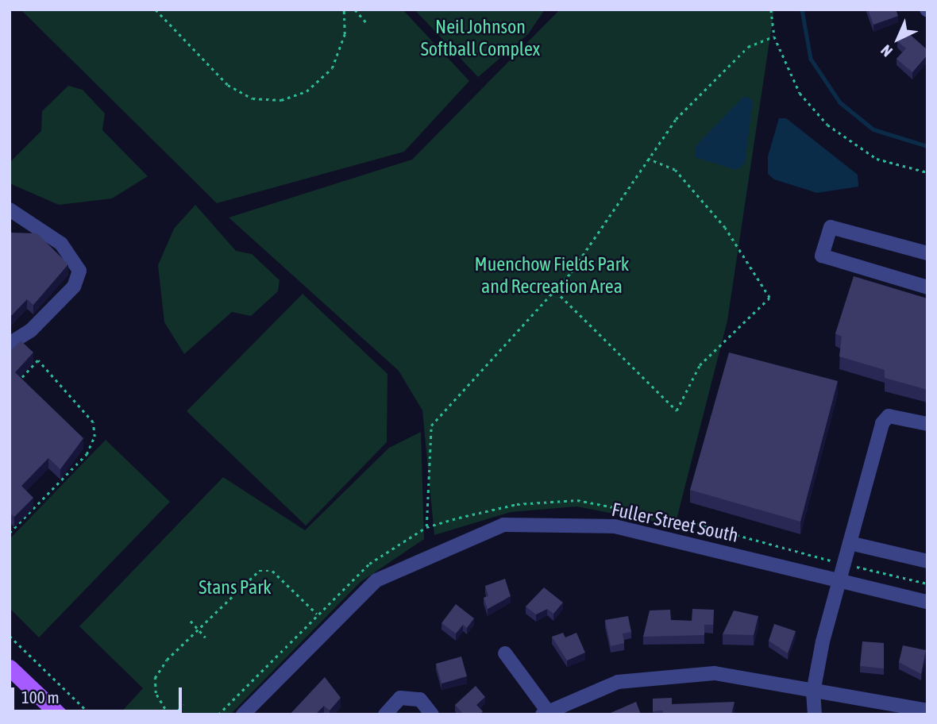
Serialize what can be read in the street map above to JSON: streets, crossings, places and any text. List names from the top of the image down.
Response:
{
  "streets": {
    "street": ["Fuller Street South"]
  },
  "parks": ["Neil Johnson Softball Complex", "Muenchow Fields Park and Recreation Area", "Stans Park"],
  "scale_bar": "100 m",
  "north": "bottom left"
}
